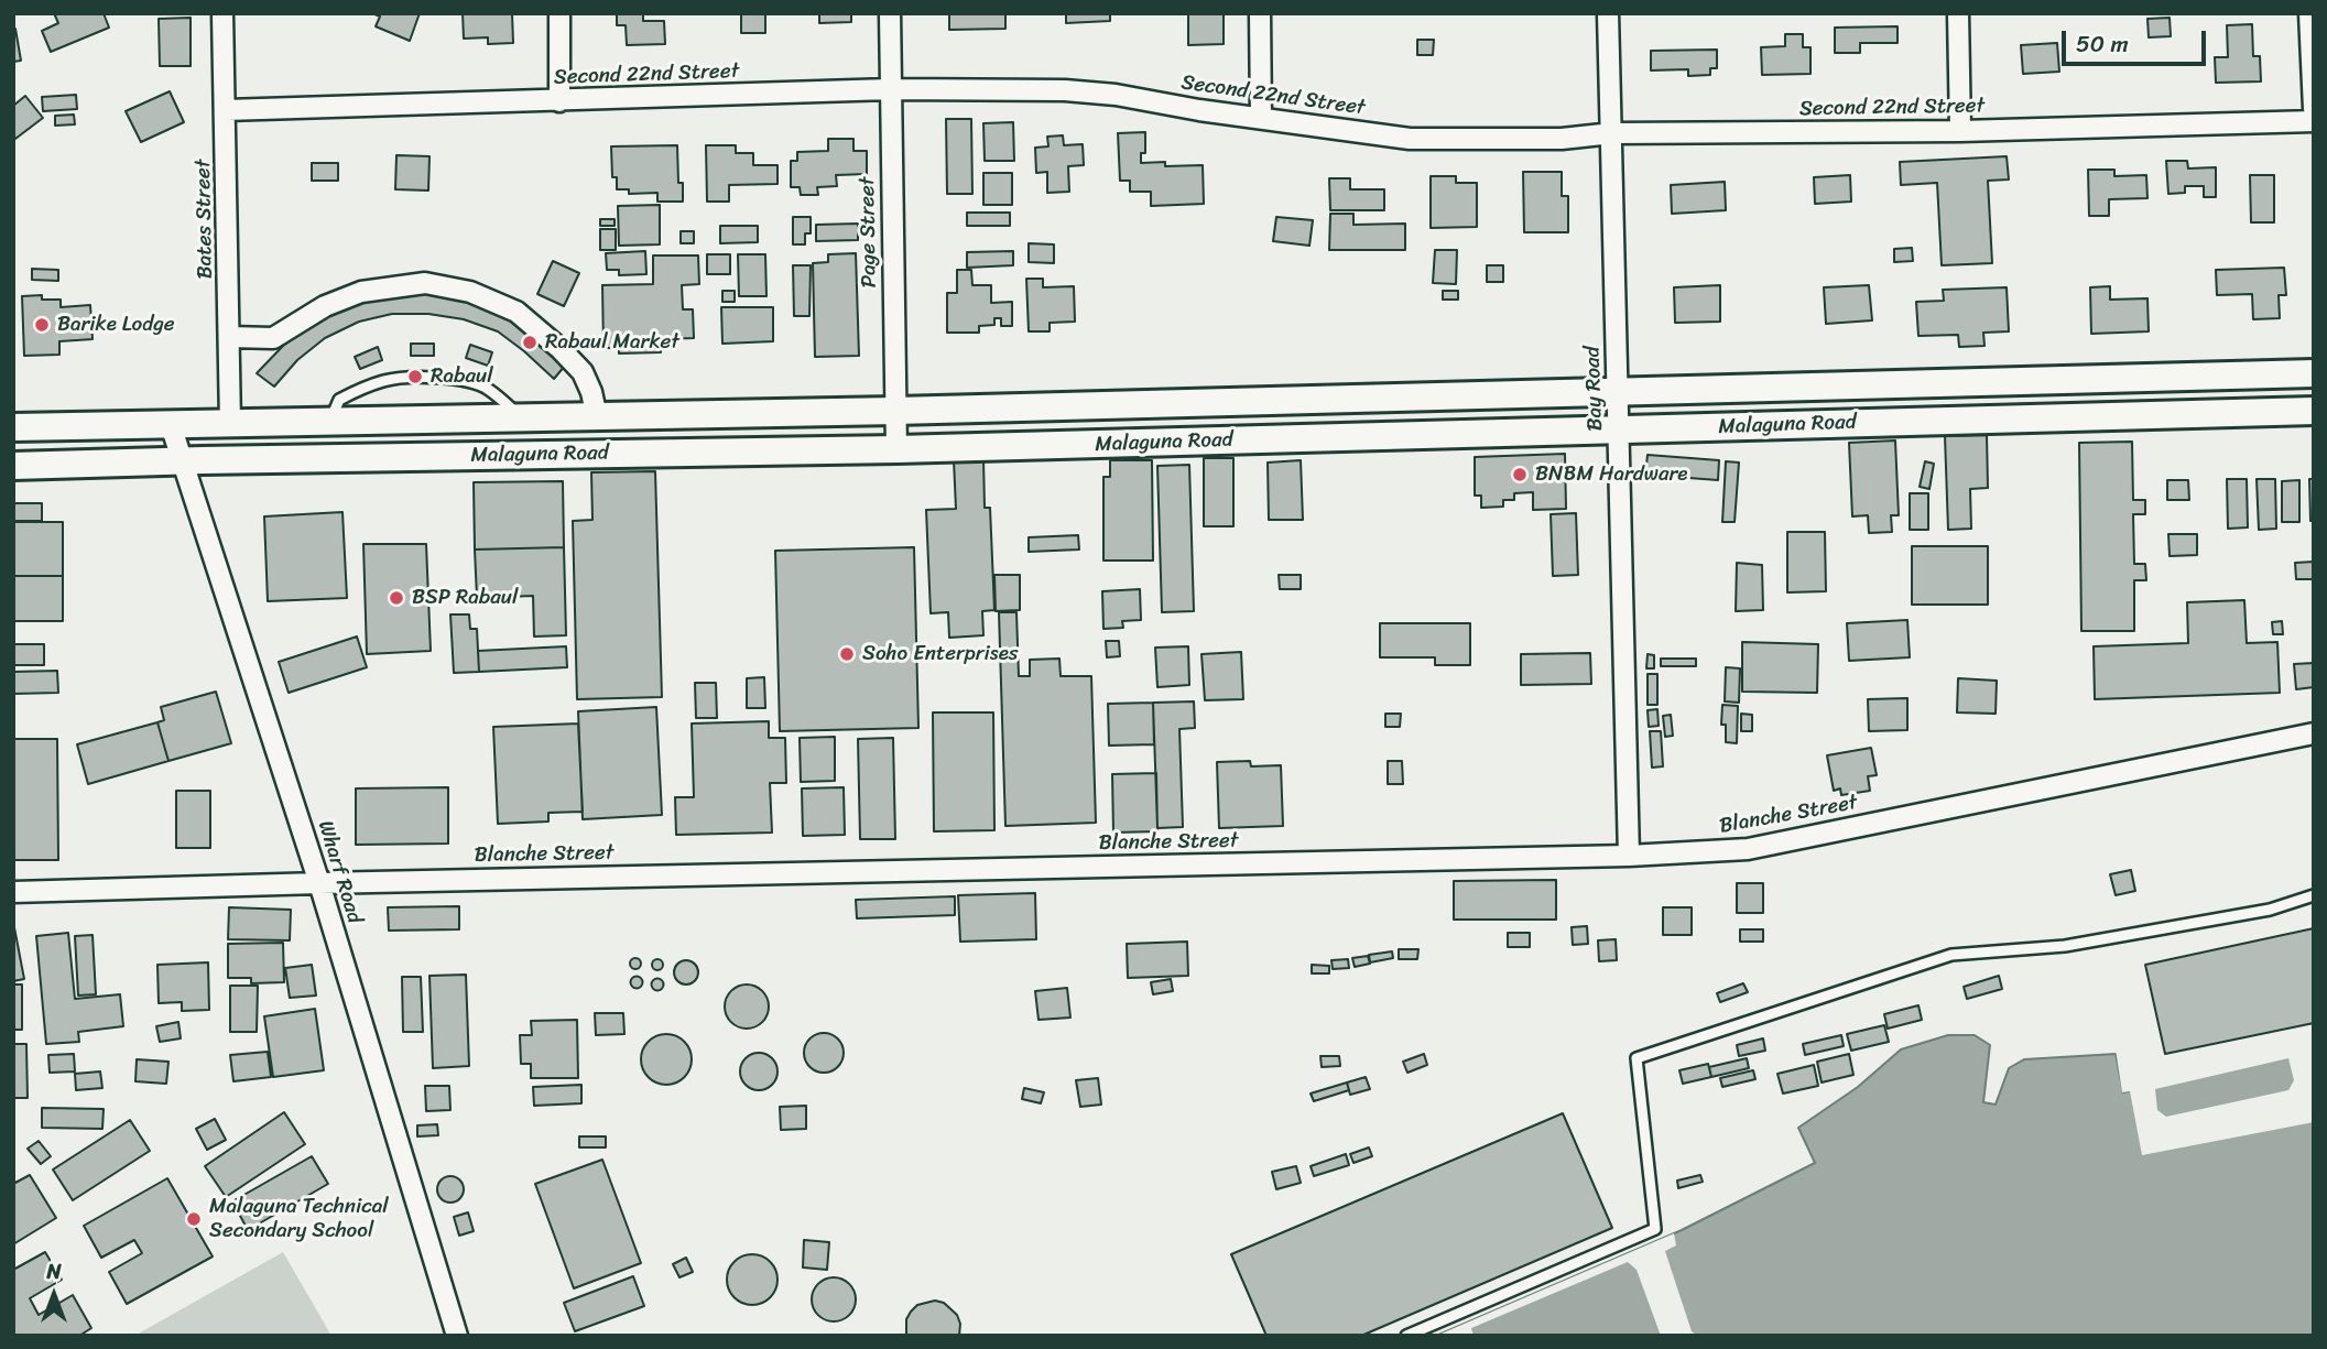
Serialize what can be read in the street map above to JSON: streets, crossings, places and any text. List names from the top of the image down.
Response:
{
  "streets": {
    "street": [
      "Second 22nd Street",
      "Bates Street",
      "Page Street",
      "Bay Road",
      "Malaguna Road",
      "Blanche Street",
      "Wharf Road"
    ]
  },
  "crossings": [
    ["Second 22nd Street", "Bates Street"],
    ["Second 22nd Street", "Page Street"],
    ["Second 22nd Street", "Bay Road"],
    ["Bates Street", "Malaguna Road"],
    ["Page Street", "Malaguna Road"],
    ["Bay Road", "Malaguna Road"],
    ["Bay Road", "Blanche Street"],
    ["Malaguna Road", "Wharf Road"],
    ["Blanche Street", "Wharf Road"]
  ],
  "places": [
    "Barike Lodge",
    "Rabaul Market",
    "Rabaul",
    "BNBM Hardware",
    "BSP Rabaul",
    "Soho Enterprises",
    "Malaguna Technical Secondary School"
  ],
  "scale_bar": "50 m",
  "north": "top"
}
